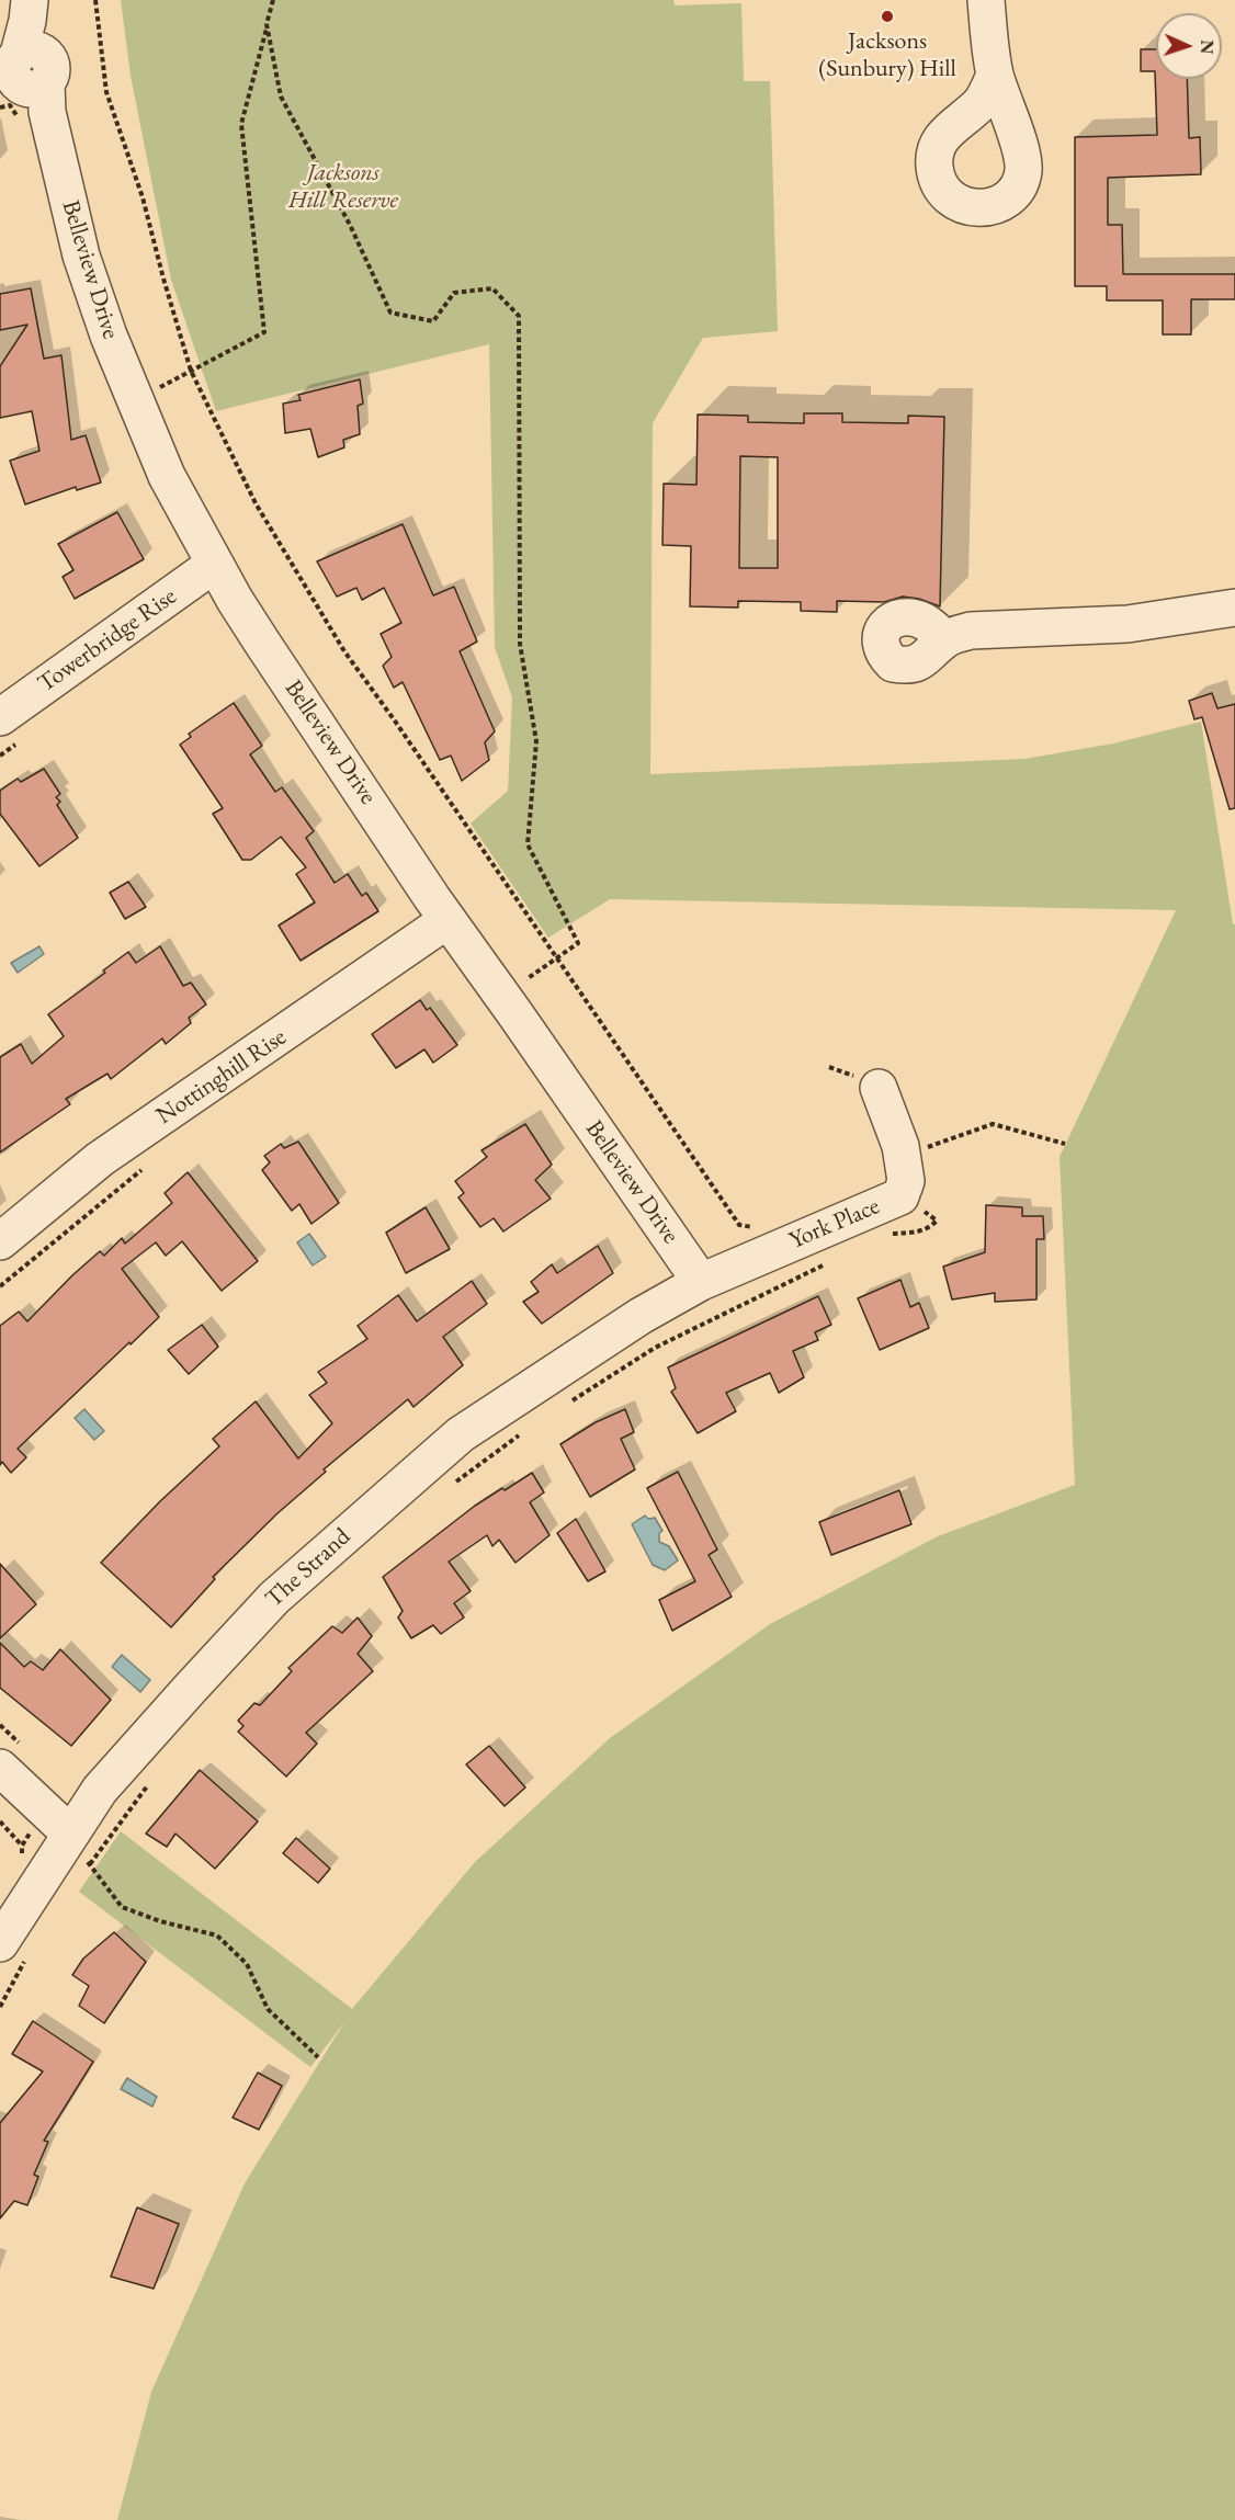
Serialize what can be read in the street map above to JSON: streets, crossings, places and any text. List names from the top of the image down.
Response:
{
  "streets": {
    "street": [
      "Belleview Drive",
      "Towerbridge Rise",
      "Nottinghill Rise",
      "York Place",
      "The Strand"
    ]
  },
  "crossings": [
    ["Belleview Drive", "Towerbridge Rise"],
    ["Belleview Drive", "Nottinghill Rise"],
    ["Belleview Drive", "York Place"],
    ["Belleview Drive", "The Strand"],
    ["York Place", "The Strand"]
  ],
  "parks": ["Jacksons Hill Reserve"],
  "places": ["Jacksons (Sunbury) Hill"],
  "north": "right"
}
